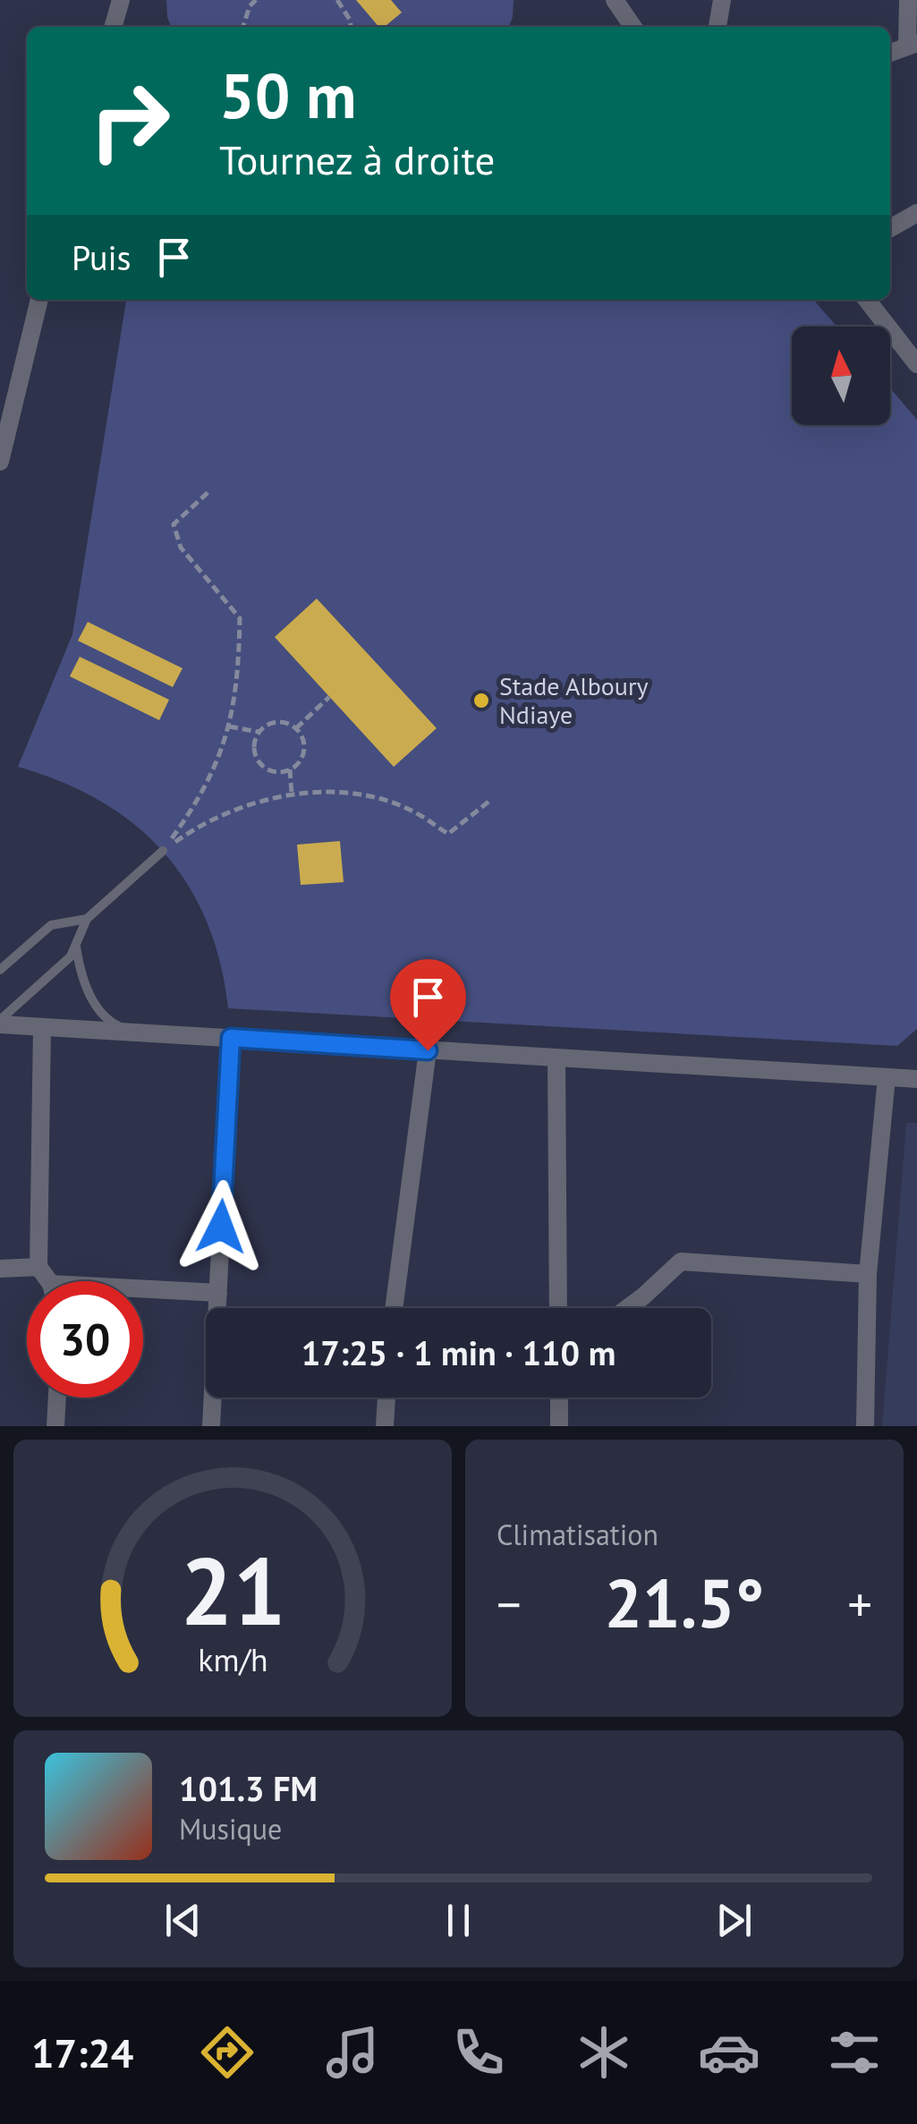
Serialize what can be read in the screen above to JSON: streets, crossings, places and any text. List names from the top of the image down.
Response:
{
  "places": ["Stade Alboury Ndiaye"],
  "north": "top",
  "page": {
    "turn": ["50 m", "Tournez à droite"],
    "then": "Puis",
    "limit": "30",
    "trip": "17:25 · 1 min · 110 m",
    "tile": "Climatisation",
    "heat": ["−", "21.5°", "+"],
    "song": ["101.3 FM", "Musique"],
    "tabs": "17:24",
    "gauge": ["21", "km/h"]
  }
}
